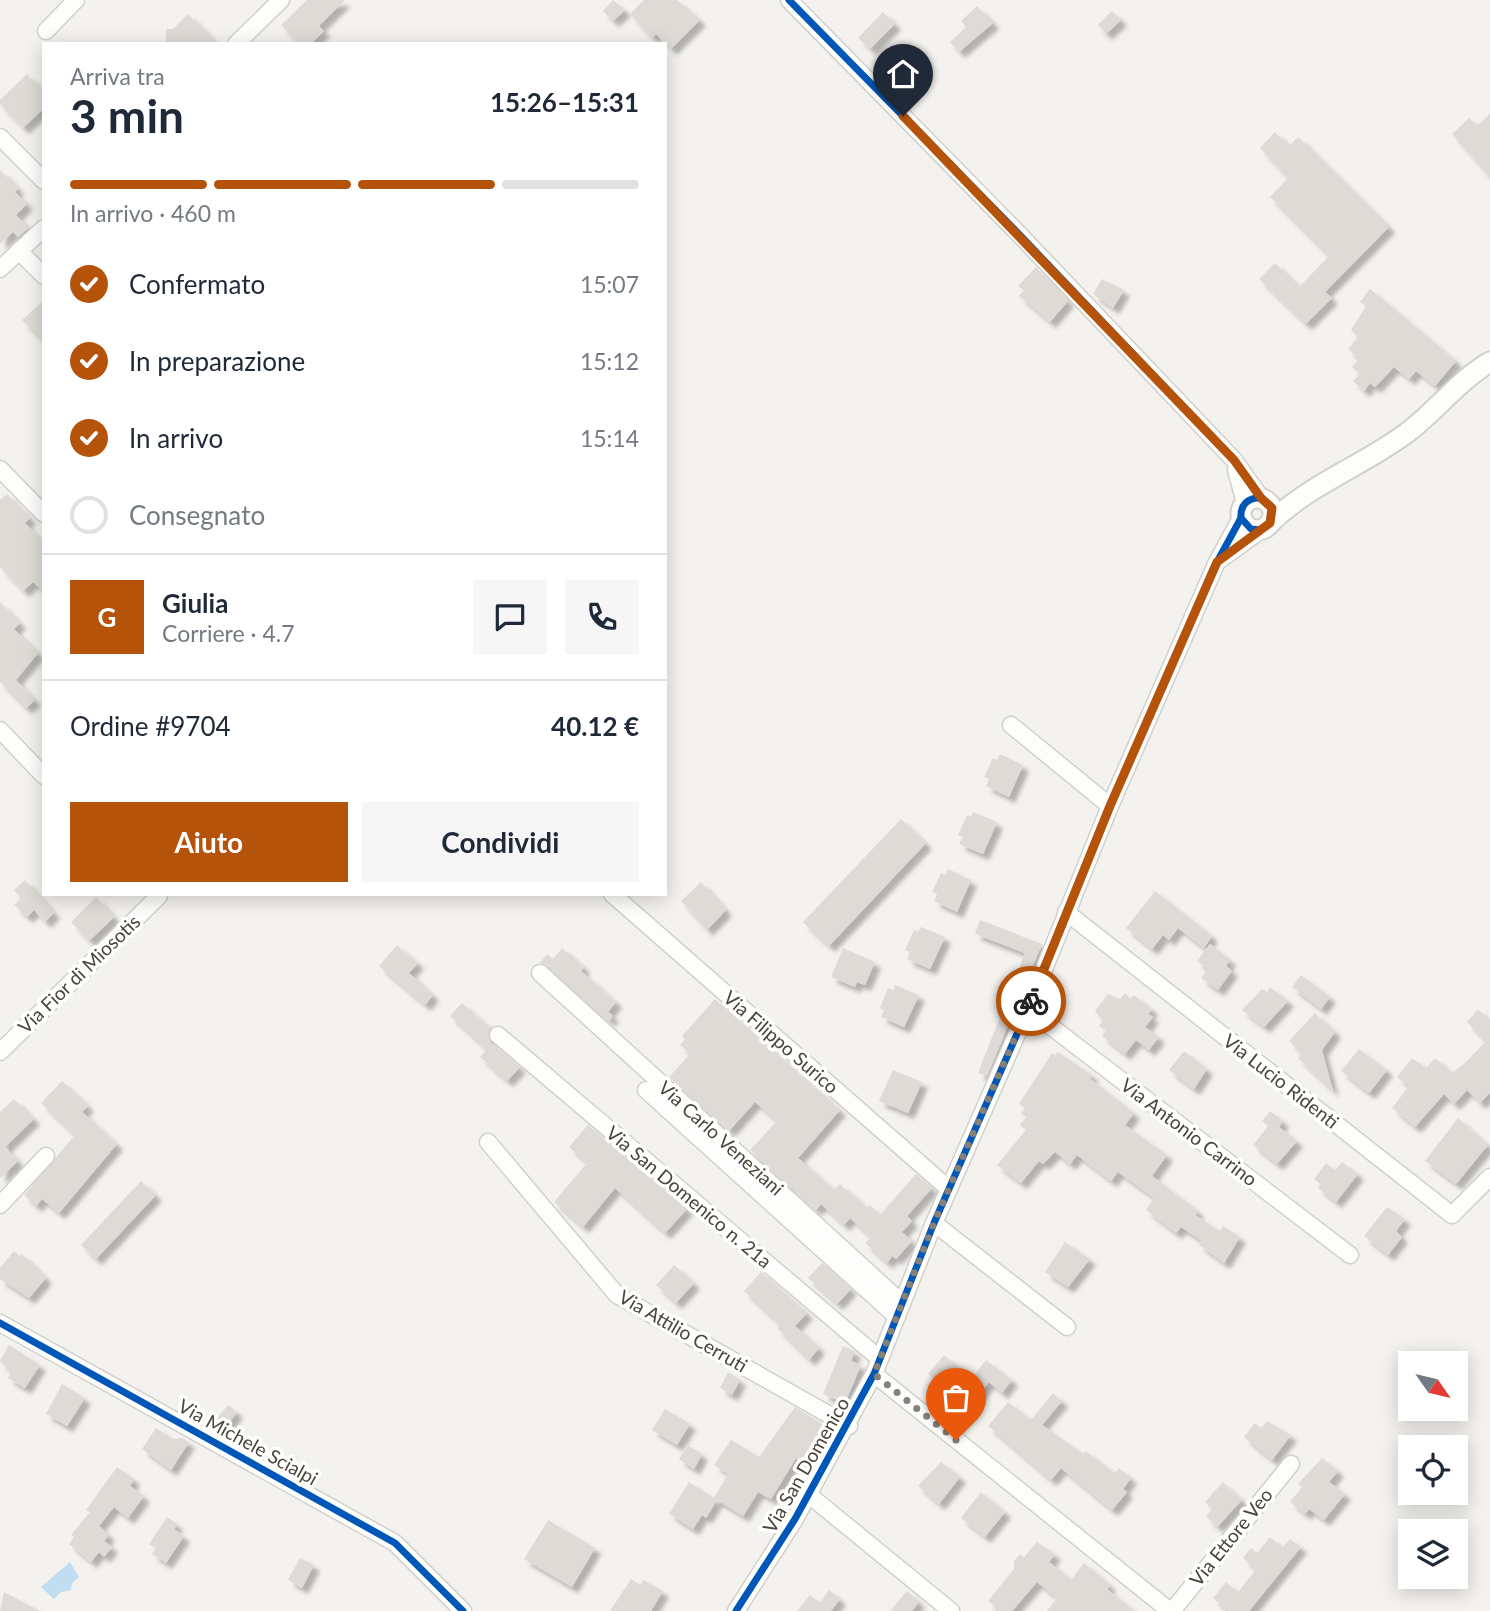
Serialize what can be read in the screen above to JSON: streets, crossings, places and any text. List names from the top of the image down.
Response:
{
  "streets": {
    "street": [
      "Via Fior di Miosotis",
      "Via Filippo Surico",
      "Via Lucio Ridenti",
      "Via Antonio Carrino",
      "Via Carlo Veneziani",
      "Via San Domenico n. 21a",
      "Via Attilio Cerruti",
      "Via Michele Scialpi",
      "Via San Domenico",
      "Via Ettore Veo"
    ]
  },
  "crossings": [
    ["Via Filippo Surico", "Via San Domenico"],
    ["Via Lucio Ridenti", "Via San Domenico"],
    ["Via Antonio Carrino", "Via San Domenico"],
    ["Via Carlo Veneziani", "Via San Domenico"],
    ["Via San Domenico n. 21a", "Via San Domenico"],
    ["Via San Domenico n. 21a", "Via Ettore Veo"],
    ["Via Attilio Cerruti", "Via San Domenico"]
  ],
  "north": "bottom right",
  "page": {
    "heading": ["3 min", "Arriva tra", "15:26–15:31"],
    "panel": [
      "Giulia",
      "Corriere · 4.7",
      "Ordine #9704",
      "40.12 €"
    ],
    "bar": "In arrivo · 460 m",
    "list": [
      ["Confermato", "15:07"],
      ["In preparazione", "15:12"],
      ["In arrivo", "15:14"],
      "Consegnato"
    ],
    "round": "G",
    "buttons": ["Aiuto", "Condividi"]
  }
}
